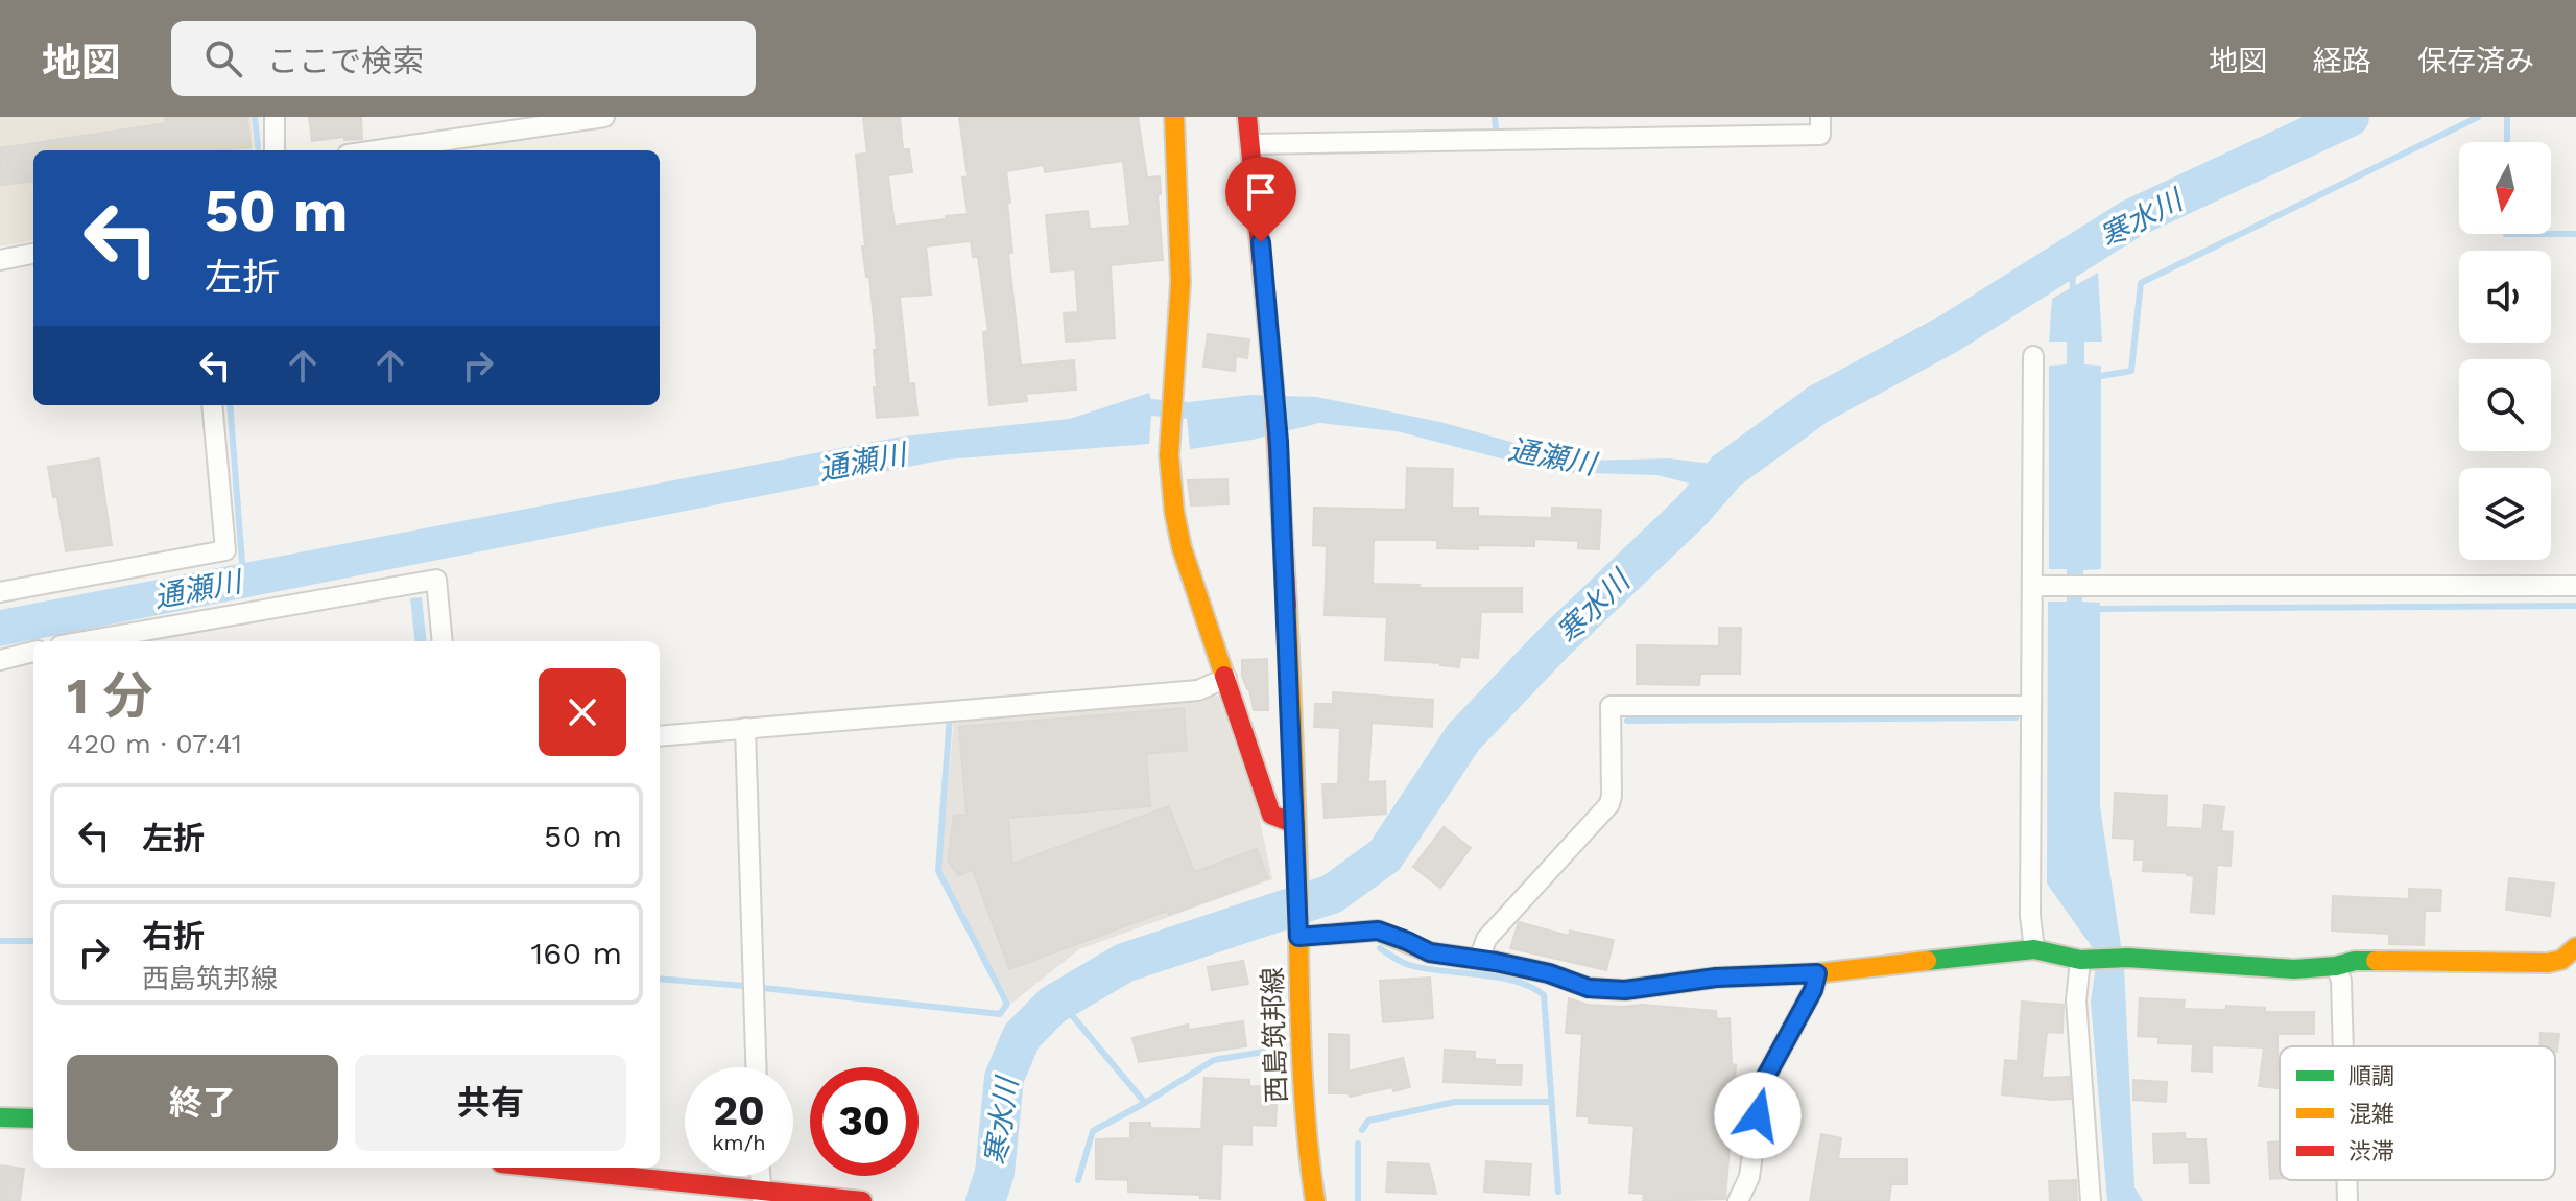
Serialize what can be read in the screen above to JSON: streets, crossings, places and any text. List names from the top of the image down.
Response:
{
  "streets": {
    "main road": ["西島筑邦線"]
  },
  "water": ["寒水川", "通瀬川"],
  "legend": ["順調", "混雑", "渋滞"],
  "north": "bottom",
  "page": {
    "header": "地図",
    "search": "ここで検索",
    "nav": ["地図", "経路", "保存済み"],
    "turn": ["50 m", "左折"],
    "heading": ["1 分", "420 m · 07:41"],
    "list": [
      {
        "name": "左折",
        "value": "50 m"
      },
      {
        "name": "右折",
        "note": "西島筑邦線",
        "value": "160 m"
      }
    ],
    "buttons": ["終了", "共有"],
    "speed": "20 km/h",
    "limit": "30"
  }
}
